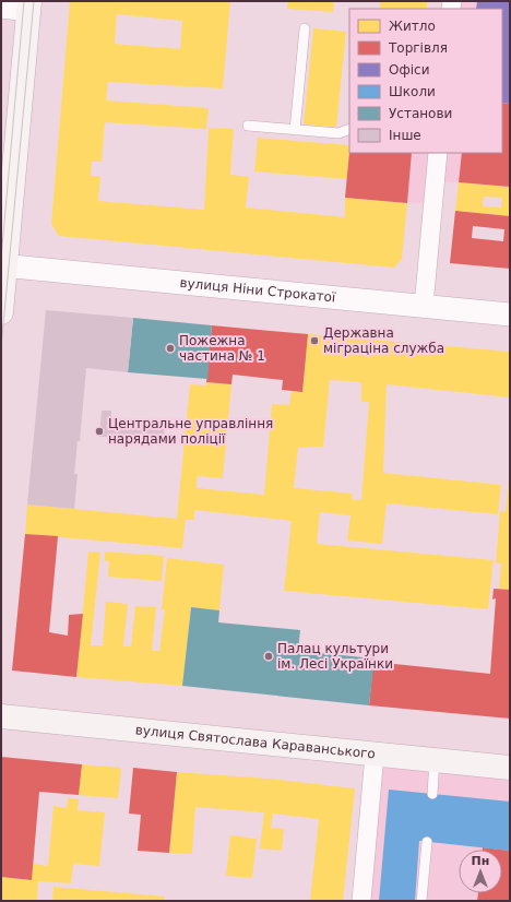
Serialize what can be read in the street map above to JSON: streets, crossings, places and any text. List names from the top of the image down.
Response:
{
  "streets": {
    "main road": ["вулиця Святослава Караванського"],
    "street": ["вулиця Ніни Строкатої"]
  },
  "places": [
    "Державна міграціна служба",
    "Пожежна частина № 1",
    "Центральне управління нарядами поліції",
    "Палац культури ім. Лесі Українки"
  ],
  "legend": [
    "Житло",
    "Торгівля",
    "Офіси",
    "Школи",
    "Установи",
    "Інше"
  ],
  "north": "top"
}
